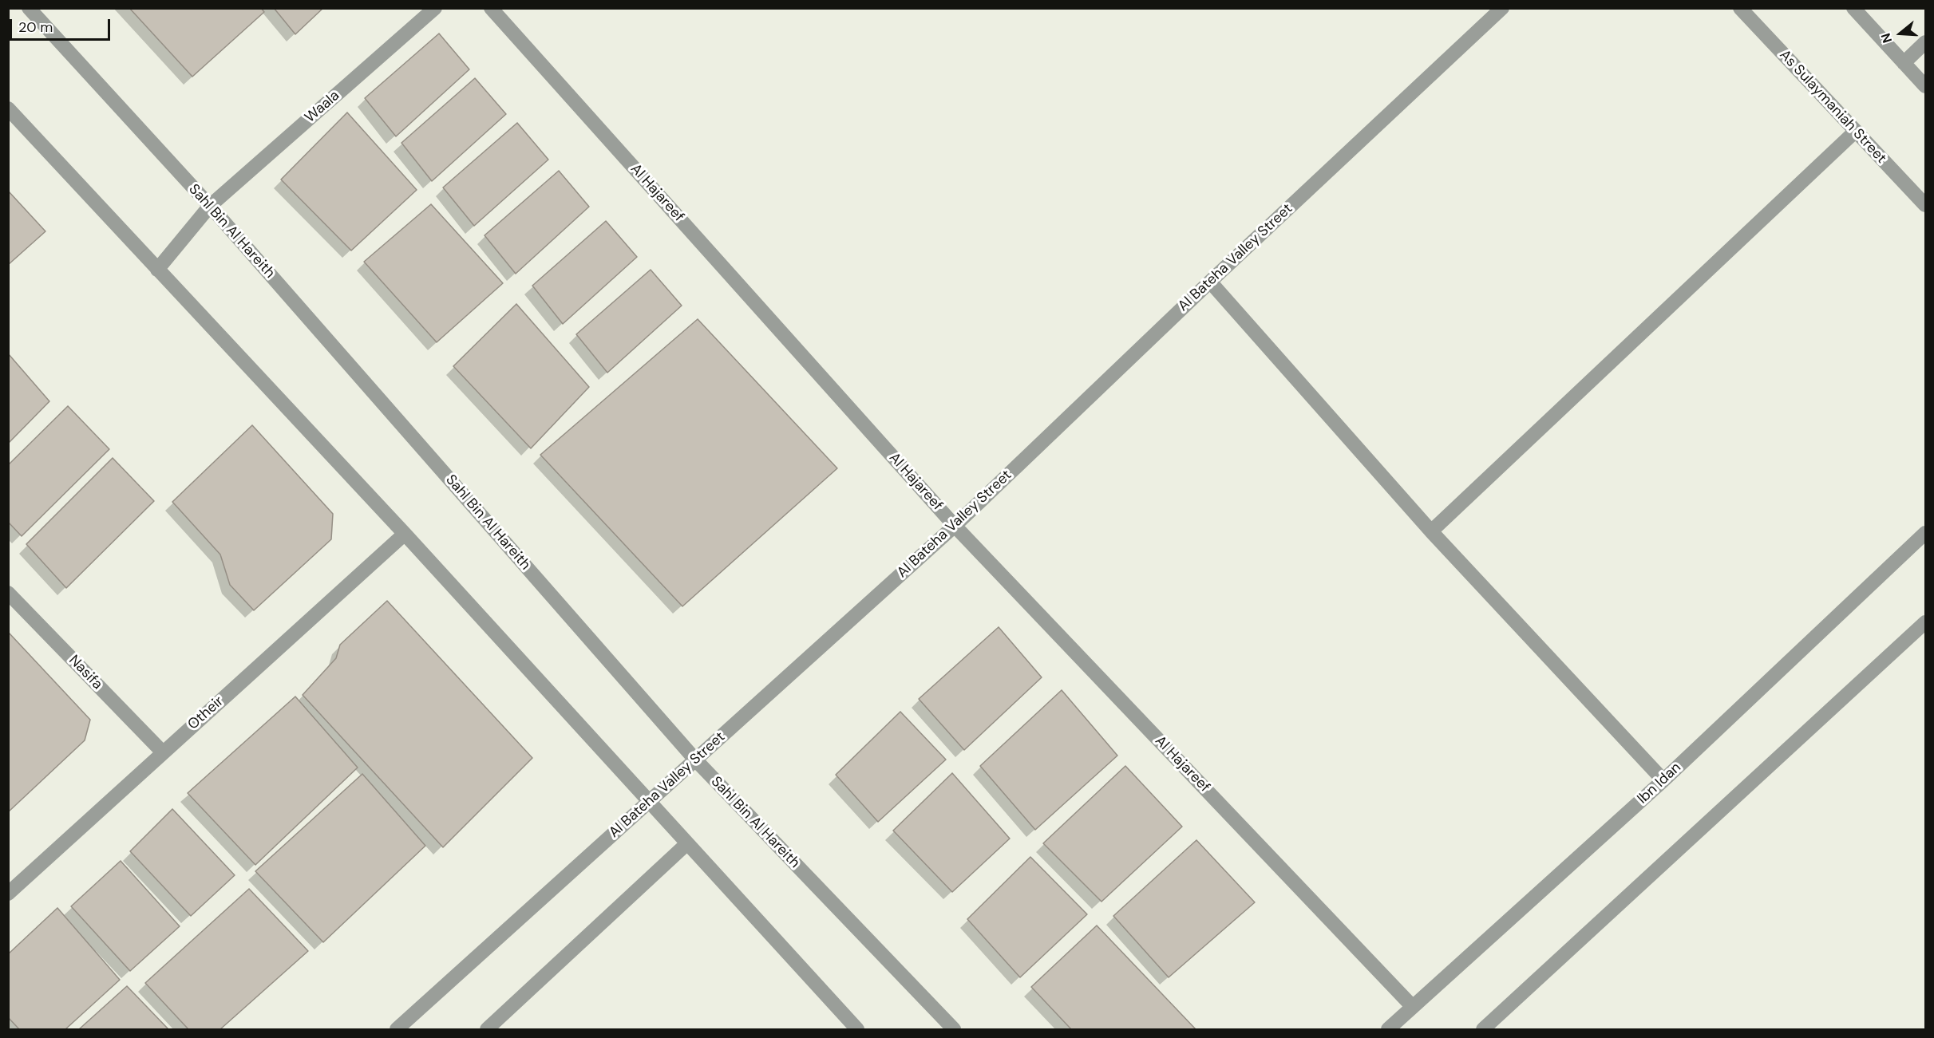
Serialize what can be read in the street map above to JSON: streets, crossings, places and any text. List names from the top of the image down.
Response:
{
  "streets": {
    "street": [
      "Waala",
      "As Sulaymaniah Street",
      "Al Hajareef",
      "Sahl Bin Al Hareith",
      "Al Bateha Valley Street",
      "Nasifa",
      "Otheir",
      "Ibn Idan"
    ]
  },
  "crossings": [
    ["Waala", "Sahl Bin Al Hareith"],
    ["Al Hajareef", "Al Bateha Valley Street"],
    ["Al Hajareef", "Ibn Idan"],
    ["Sahl Bin Al Hareith", "Al Bateha Valley Street"],
    ["Nasifa", "Otheir"]
  ],
  "scale_bar": "20 m",
  "north": "left"
}
